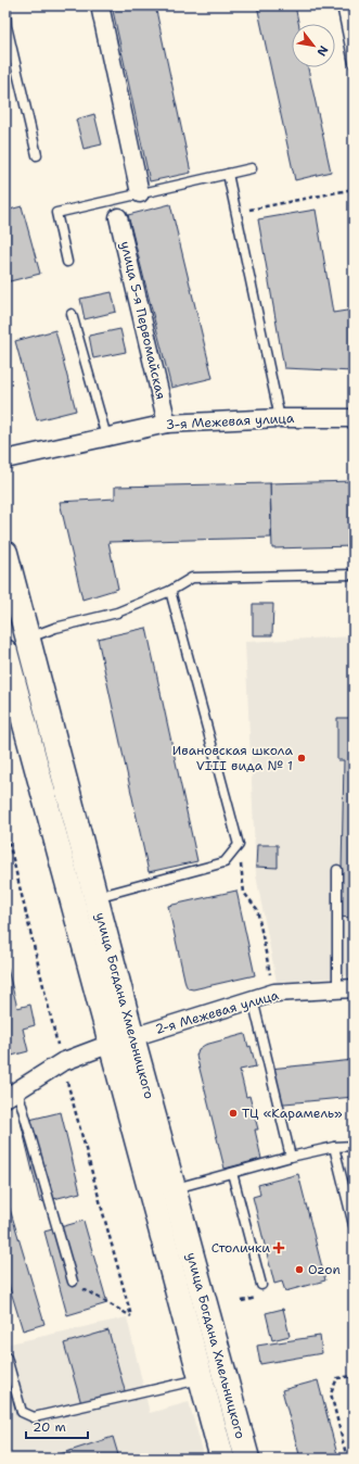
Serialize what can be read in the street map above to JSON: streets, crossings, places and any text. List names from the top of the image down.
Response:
{
  "streets": {
    "main road": ["улица Богдана Хмельницкого"],
    "street": ["улица 5-я Первомайская", "3-я Межевая улица", "2-я Межевая улица"]
  },
  "crossings": [
    ["улица 5-я Первомайская", "3-я Межевая улица"],
    ["улица Богдана Хмельницкого", "2-я Межевая улица"]
  ],
  "places": {
    "other": ["Ивановская школа VIII вида № 1", "ТЦ «Карамель»", "Ozon"],
    "health": ["Столички"]
  },
  "scale_bar": "20 m",
  "north": "bottom right"
}
